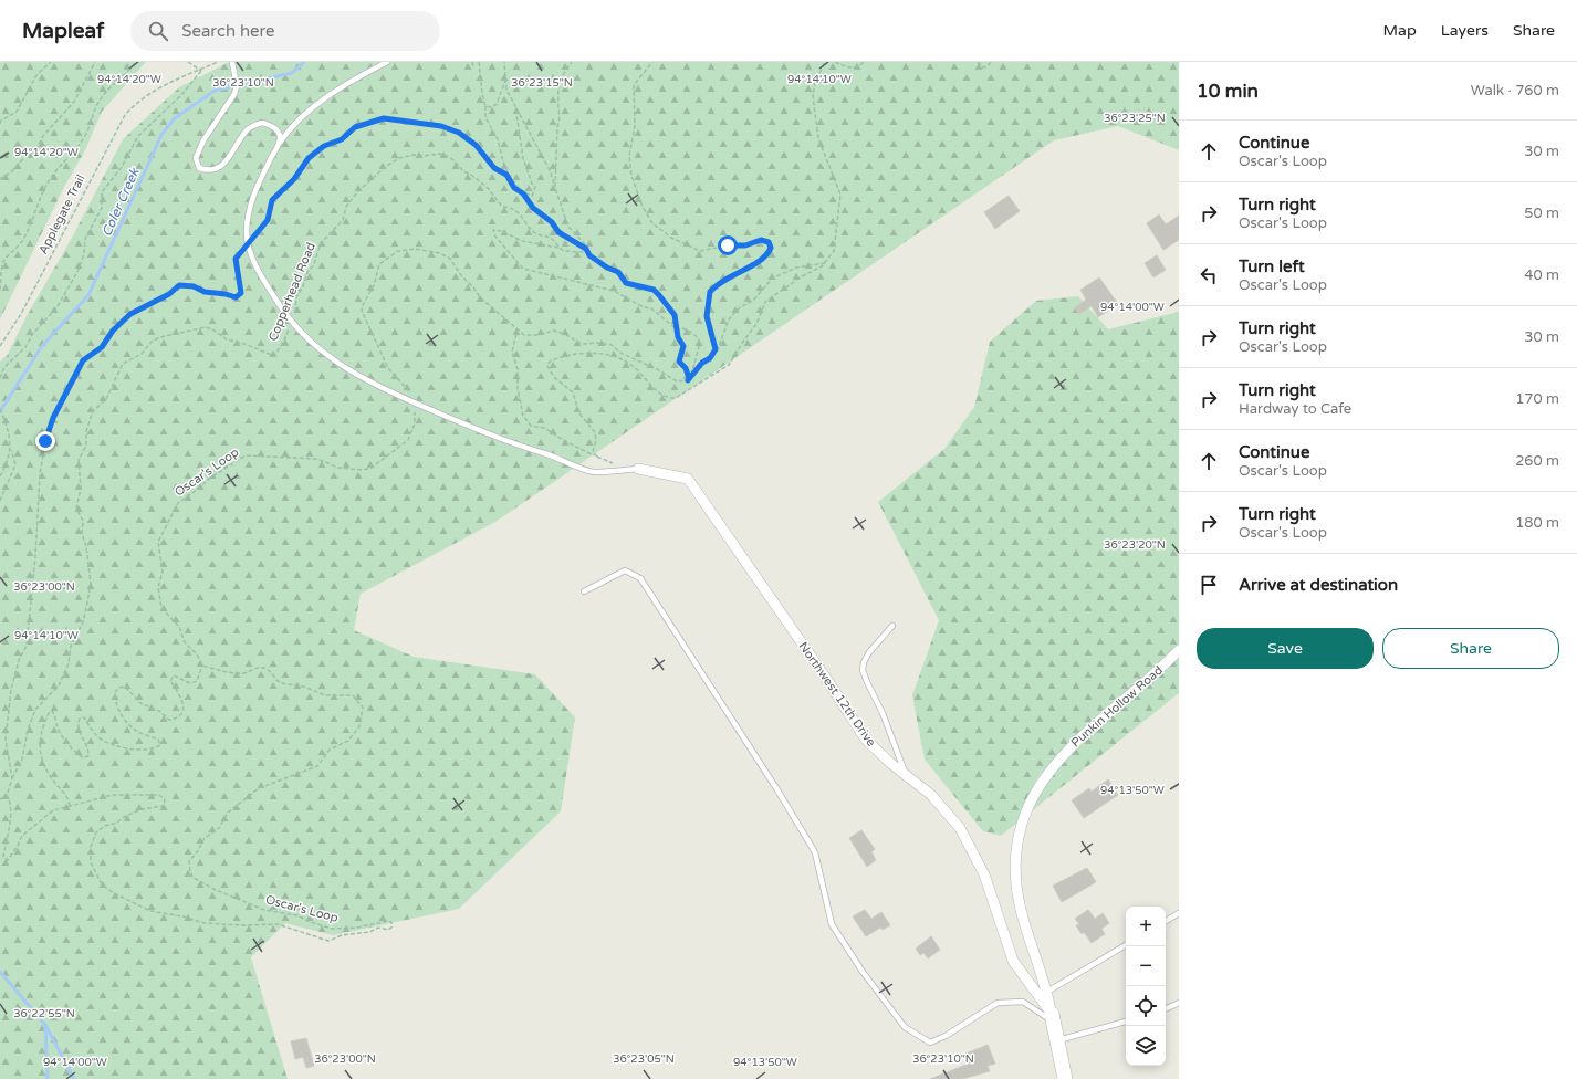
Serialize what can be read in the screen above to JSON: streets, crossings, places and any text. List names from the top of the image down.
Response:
{
  "streets": {
    "street": ["Northwest 12th Drive", "Punkin Hollow Road"],
    "path": ["Applegate Trail", "Copperhead Road", "Oscar's Loop"]
  },
  "crossings": [
    ["Copperhead Road", "Oscar's Loop"],
    ["Northwest 12th Drive", "Punkin Hollow Road"]
  ],
  "water": ["Coler Creek"],
  "page": {
    "header": "Mapleaf",
    "search": "Search here",
    "nav": ["Map", "Layers", "Share"],
    "heading": ["10 min", "Walk · 760 m"],
    "list": [
      ["Continue", "Oscar's Loop", "30 m"],
      ["Turn right", "Oscar's Loop", "50 m"],
      ["Turn left", "Oscar's Loop", "40 m"],
      ["Turn right", "Oscar's Loop", "30 m"],
      ["Turn right", "Hardway to Cafe", "170 m"],
      ["Continue", "Oscar's Loop", "260 m"],
      ["Turn right", "Oscar's Loop", "180 m"],
      "Arrive at destination"
    ],
    "buttons": ["Save", "Share"],
    "map_buttons": ["+", "−"]
  },
  "coordinates": [
    "94°14'20\"W",
    "94°14'10\"W",
    "36°23'10\"N",
    "36°23'15\"N",
    "36°23'25\"N",
    "94°14'00\"W",
    "36°23'20\"N",
    "36°23'00\"N",
    "94°13'50\"W",
    "36°22'55\"N",
    "36°23'05\"N"
  ]
}
